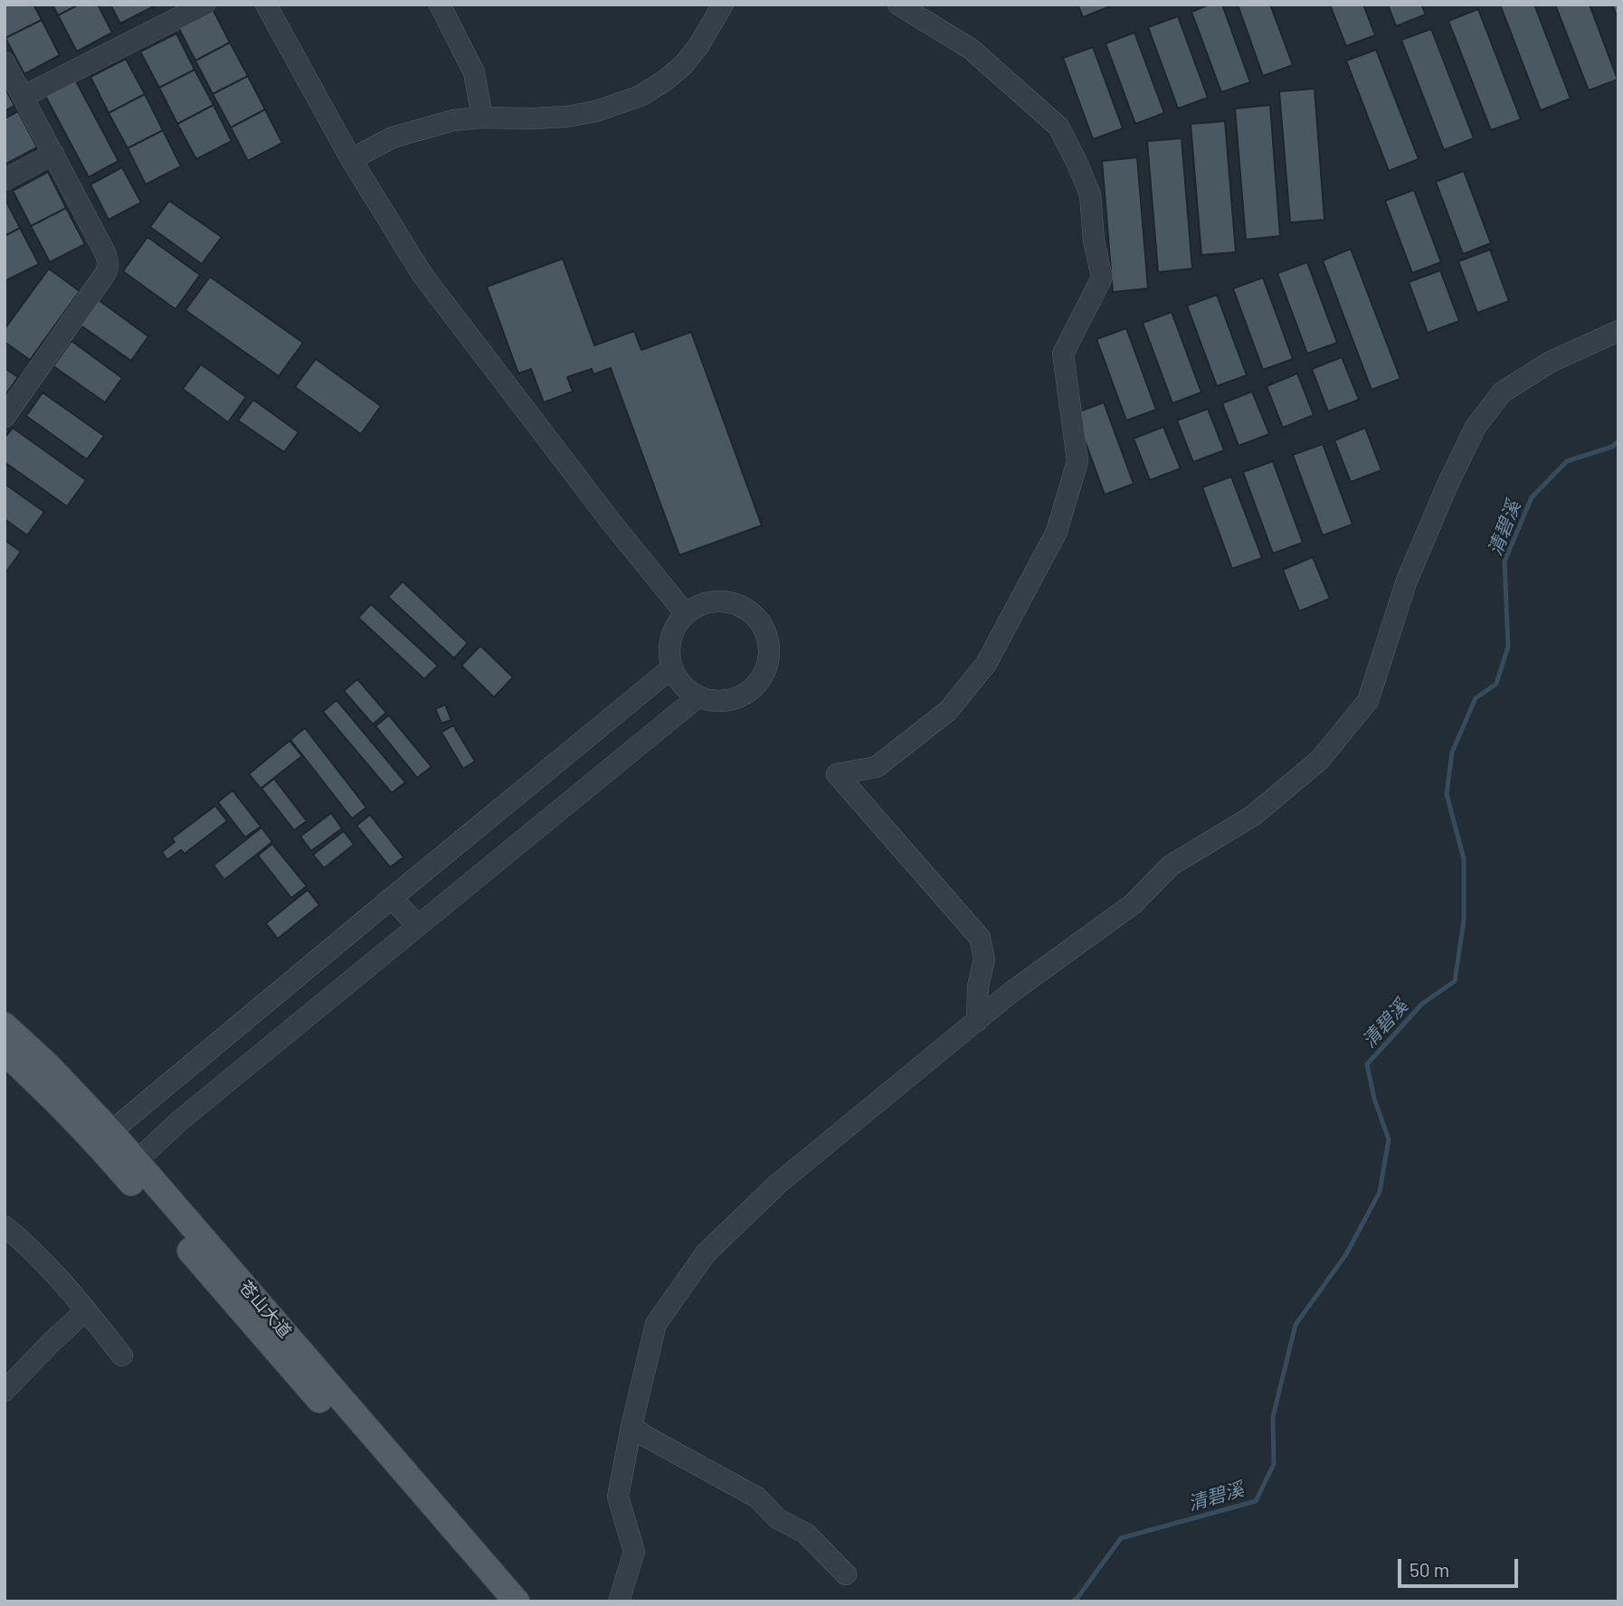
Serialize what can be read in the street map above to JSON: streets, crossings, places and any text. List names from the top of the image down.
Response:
{
  "streets": {
    "main road": ["苍山大道"]
  },
  "water": ["清碧溪"],
  "scale_bar": "50 m"
}
